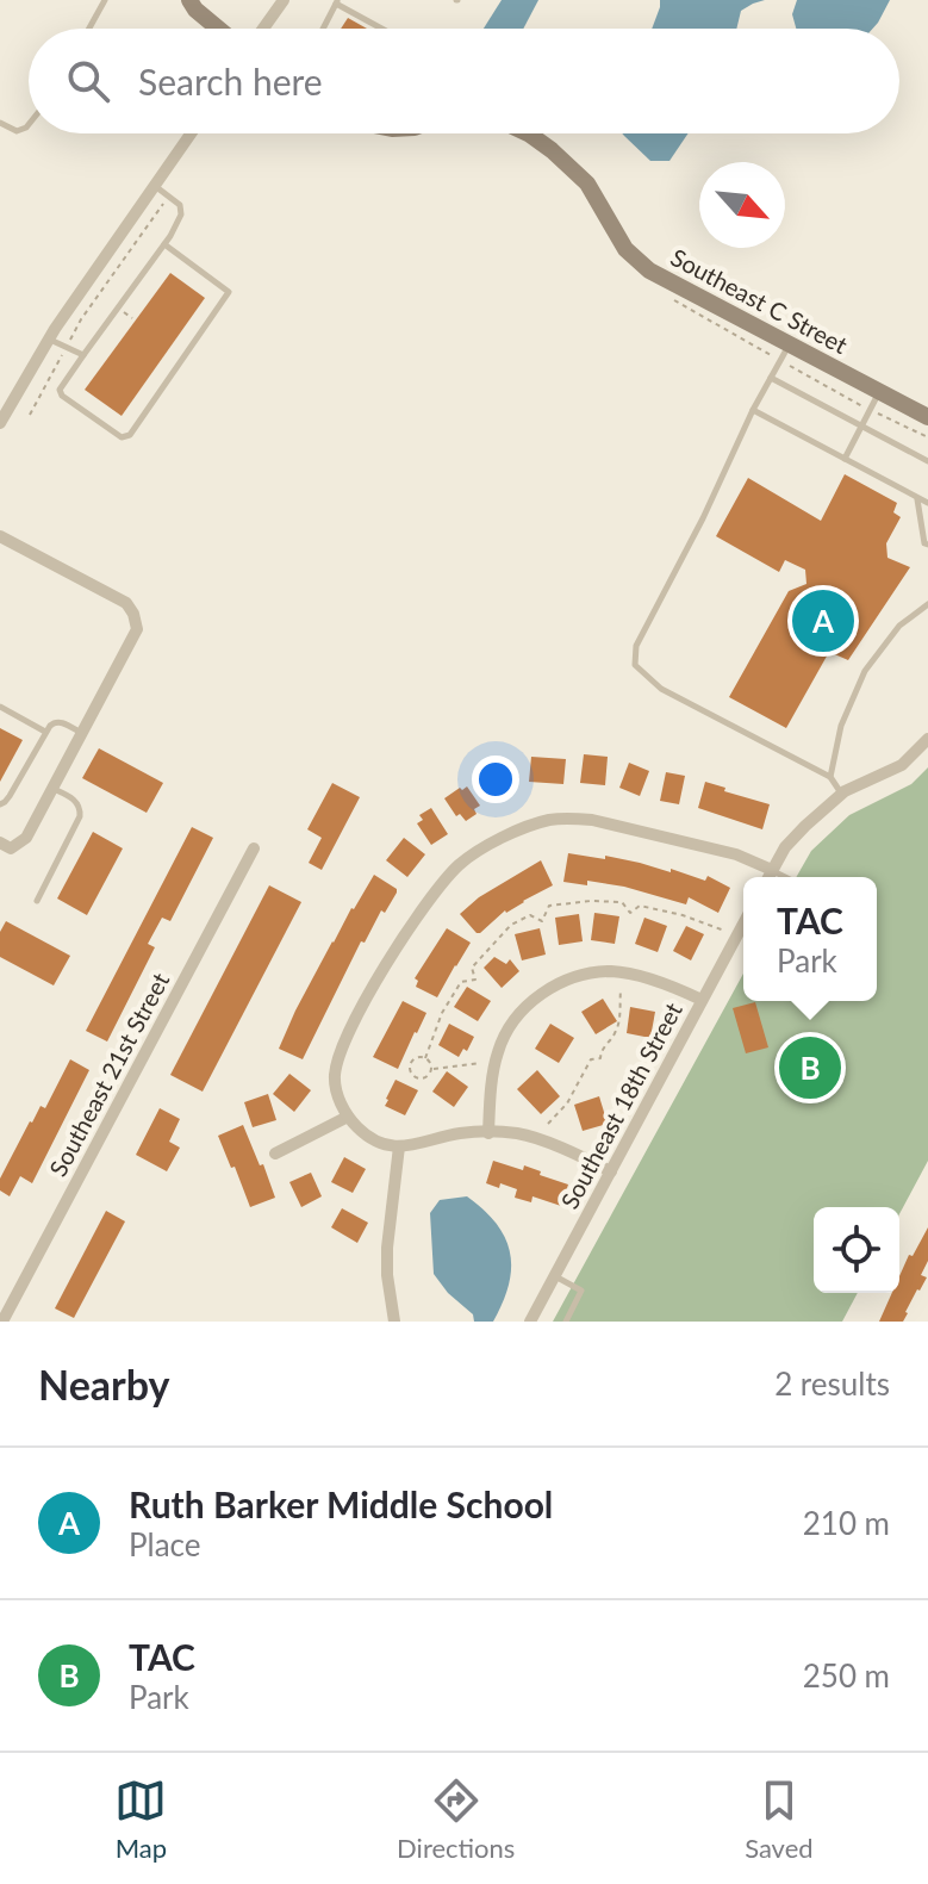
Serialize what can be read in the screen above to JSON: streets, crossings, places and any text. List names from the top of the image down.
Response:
{
  "streets": {
    "street": ["Southeast C Street", "Southeast 21st Street", "Southeast 18th Street"]
  },
  "north": "bottom right",
  "page": {
    "search": "Search here",
    "pins": ["A", "B"],
    "popup": ["TAC", "Park"],
    "heading": ["Nearby", "2 results"],
    "list": [
      {
        "mark": "A",
        "name": "Ruth Barker Middle School",
        "note": "Place",
        "value": "210 m"
      },
      {
        "mark": "B",
        "name": "TAC",
        "note": "Park",
        "value": "250 m"
      }
    ],
    "nav": ["Map", "Directions", "Saved"]
  }
}
